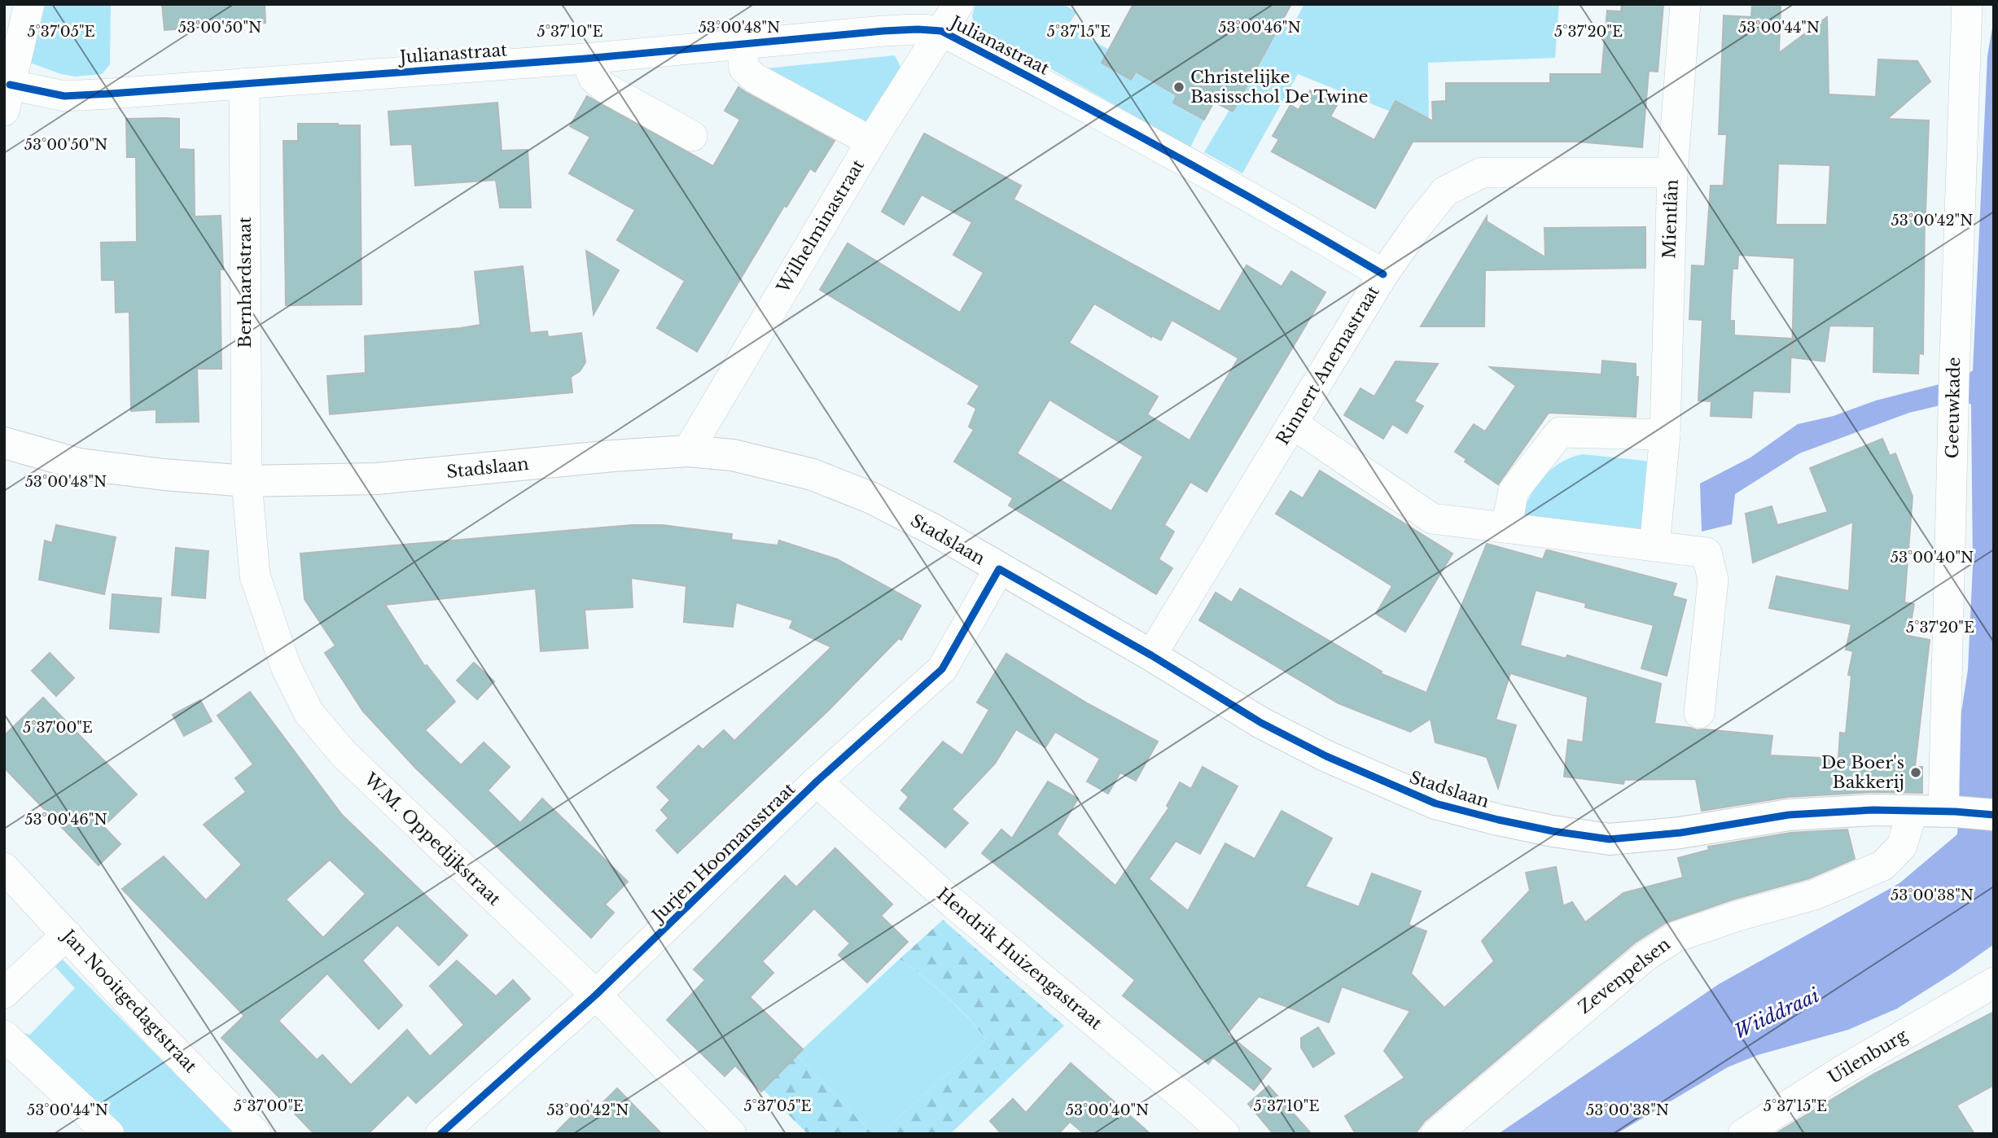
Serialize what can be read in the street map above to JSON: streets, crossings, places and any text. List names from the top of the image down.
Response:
{
  "streets": {
    "street": [
      "Julianastraat",
      "Mientlân",
      "Wilhelminastraat",
      "Bernhardstraat",
      "Rinnert Anemastraat",
      "Geeuwkade",
      "Stadslaan",
      "W.M. Oppedijkstraat",
      "Jurjen Hoomansstraat",
      "Hendrik Huizengastraat",
      "Zevenpelsen",
      "Jan Nooitgedagtstraat",
      "Uilenburg"
    ]
  },
  "crossings": [
    ["Julianastraat", "Wilhelminastraat"],
    ["Julianastraat", "Bernhardstraat"],
    ["Julianastraat", "Rinnert Anemastraat"],
    ["Mientlân", "Rinnert Anemastraat"],
    ["Wilhelminastraat", "Stadslaan"],
    ["Bernhardstraat", "Stadslaan"],
    ["Bernhardstraat", "W.M. Oppedijkstraat"],
    ["Rinnert Anemastraat", "Stadslaan"],
    ["Geeuwkade", "Stadslaan"],
    ["Stadslaan", "W.M. Oppedijkstraat"],
    ["Stadslaan", "Jurjen Hoomansstraat"],
    ["Stadslaan", "Zevenpelsen"],
    ["W.M. Oppedijkstraat", "Jurjen Hoomansstraat"],
    ["Jurjen Hoomansstraat", "Hendrik Huizengastraat"]
  ],
  "water": ["Wiiddraai"],
  "places": ["Christelijke Basisschol De Twine", "De Boer's Bakkerij"],
  "coordinates": [
    "53°00'50\"N",
    "53°00'48\"N",
    "53°00'46\"N",
    "53°00'44\"N",
    "5°37'05\"E",
    "5°37'10\"E",
    "5°37'15\"E",
    "5°37'20\"E",
    "53°00'42\"N",
    "53°00'40\"N",
    "5°37'00\"E",
    "53°00'38\"N"
  ]
}
